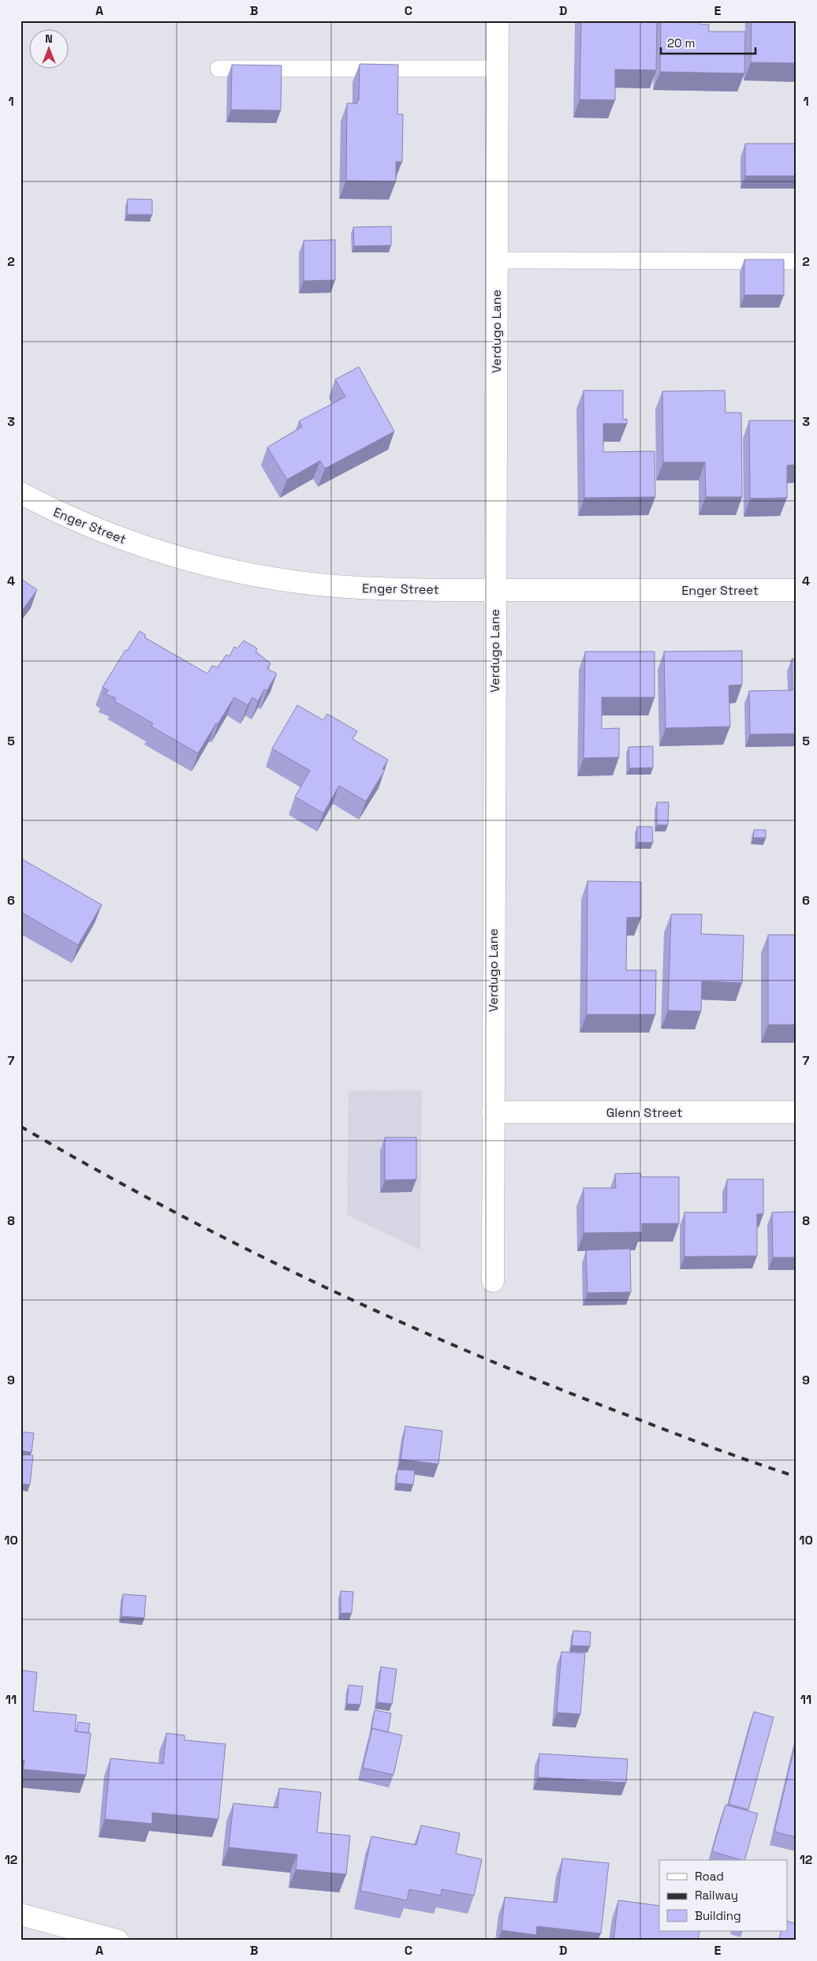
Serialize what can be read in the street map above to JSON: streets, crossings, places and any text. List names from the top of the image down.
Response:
{
  "streets": {
    "street": ["Verdugo Lane", "Enger Street", "Glenn Street"]
  },
  "crossings": [
    ["Verdugo Lane", "Enger Street"],
    ["Verdugo Lane", "Glenn Street"]
  ],
  "legend": ["Road", "Railway", "Building"],
  "scale_bar": "20 m",
  "north": "top",
  "grid": {
    "columns": [
      "A",
      "B",
      "C",
      "D",
      "E"
    ],
    "rows": [
      "1",
      "2",
      "3",
      "4",
      "5",
      "6",
      "7",
      "8",
      "9",
      "10",
      "11",
      "12"
    ]
  }
}
